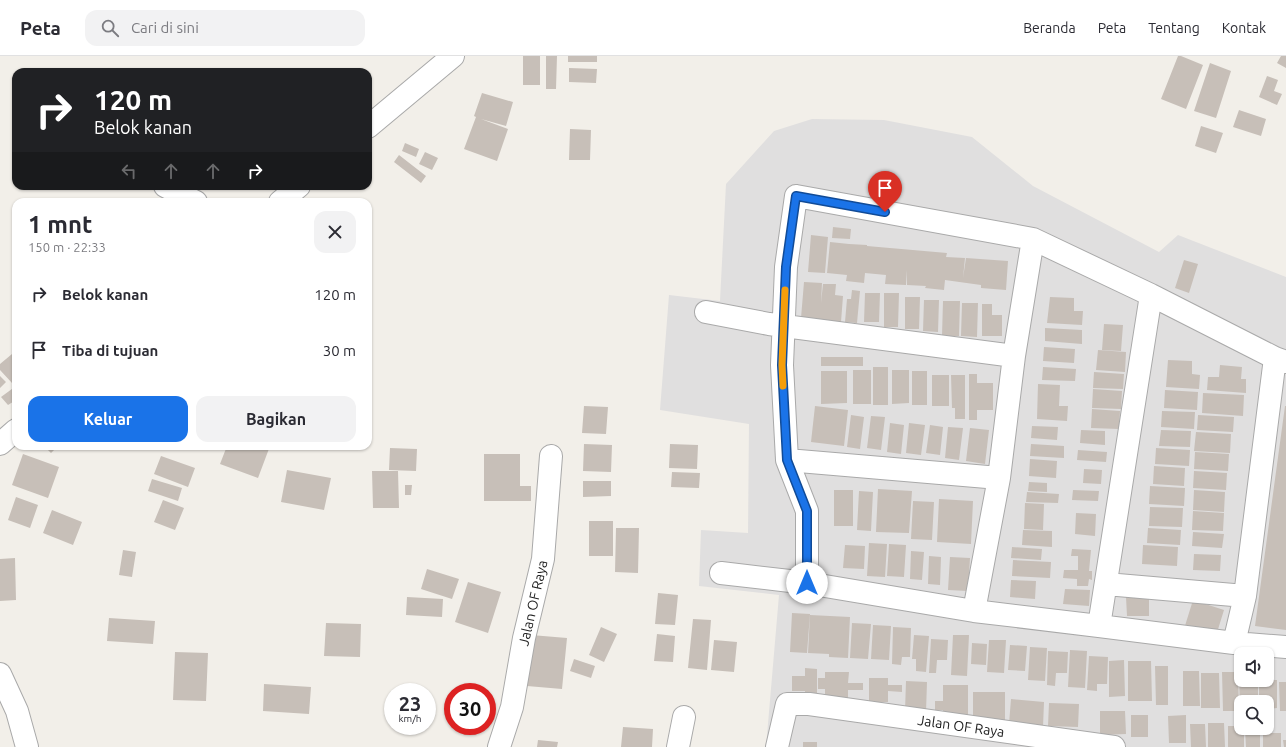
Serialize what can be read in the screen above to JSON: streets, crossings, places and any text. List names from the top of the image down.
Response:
{
  "streets": {
    "street": ["Jalan OF Raya"]
  },
  "page": {
    "header": "Peta",
    "search": "Cari di sini",
    "nav": [
      "Beranda",
      "Peta",
      "Tentang",
      "Kontak"
    ],
    "turn": ["120 m", "Belok kanan"],
    "heading": ["1 mnt", "150 m · 22:33"],
    "list": [
      {
        "name": "Belok kanan",
        "value": "120 m"
      },
      {
        "name": "Tiba di tujuan",
        "value": "30 m"
      }
    ],
    "buttons": ["Keluar", "Bagikan"],
    "speed": "23 km/h",
    "limit": "30"
  }
}
